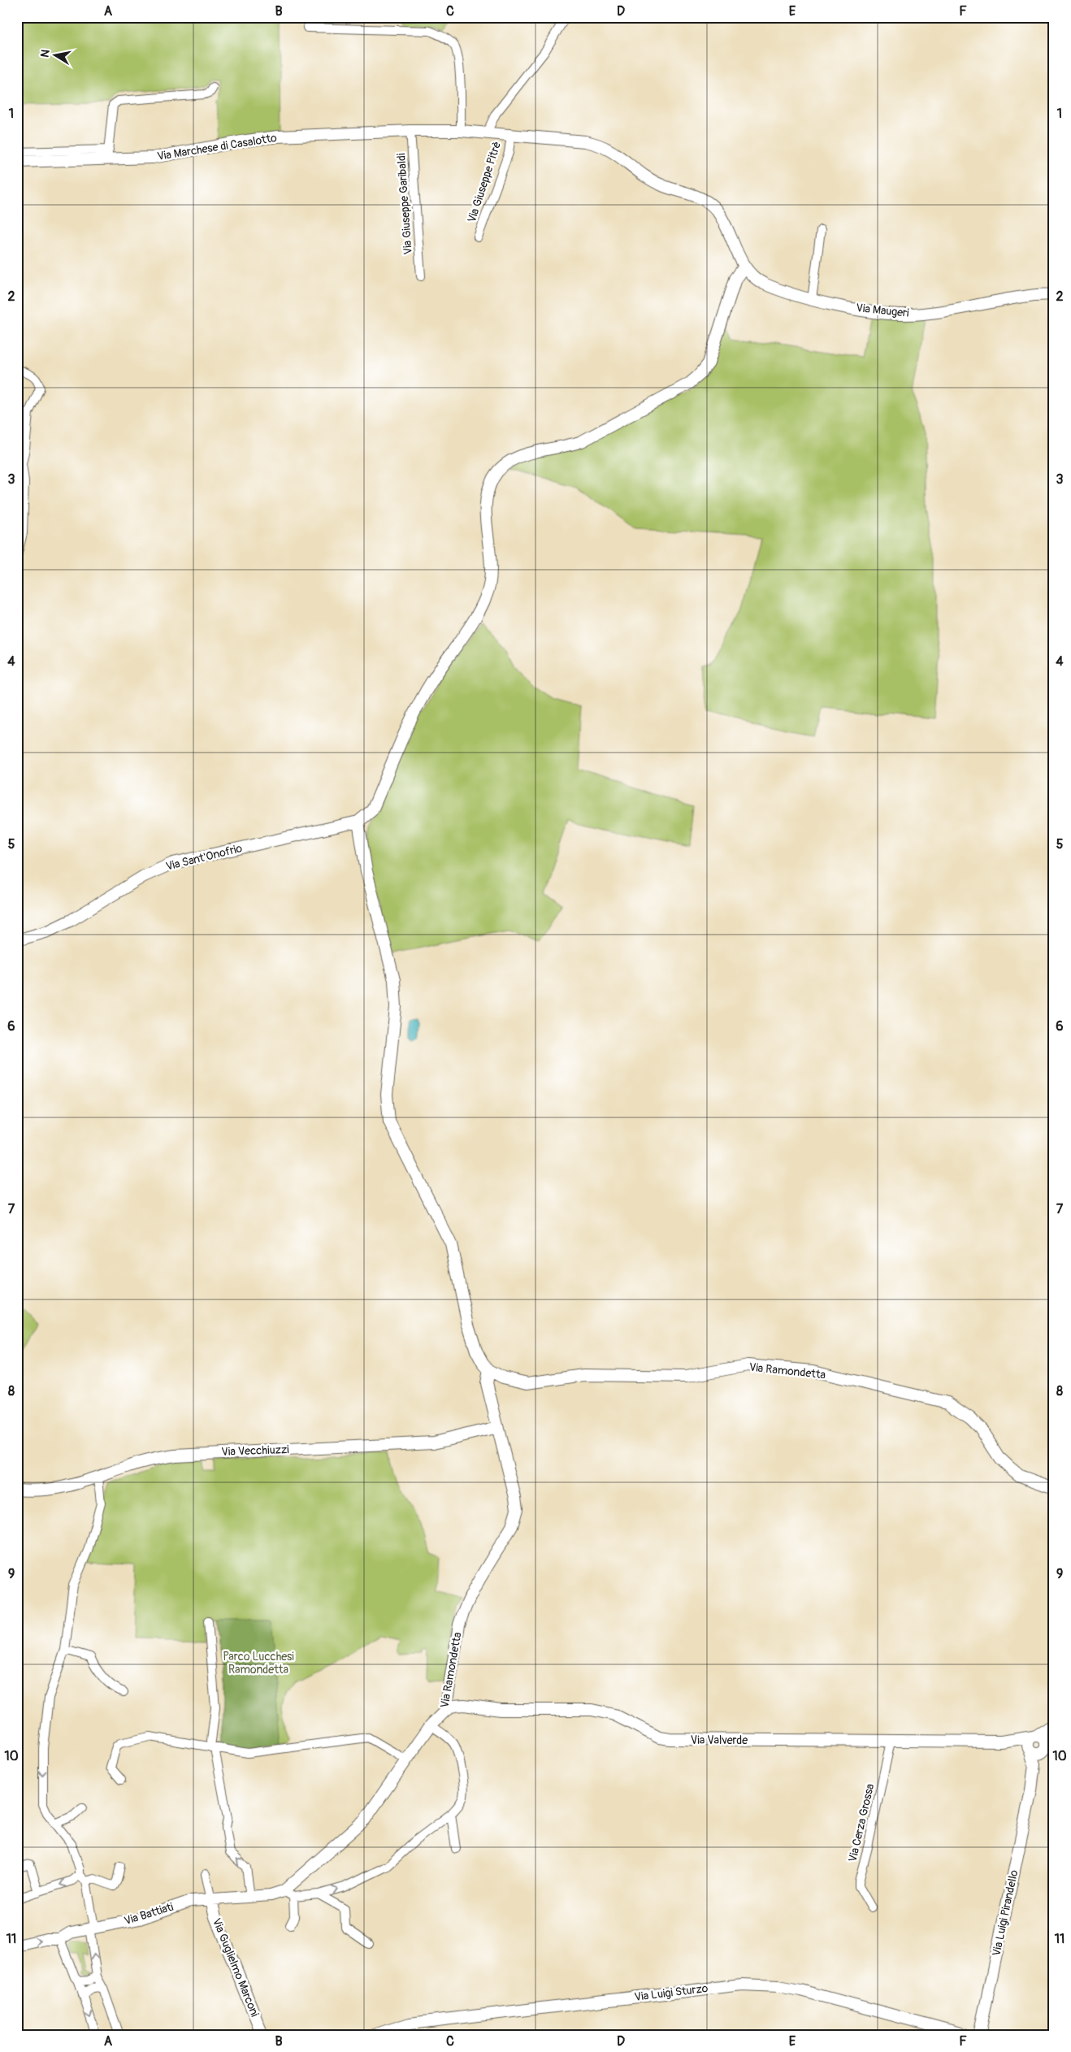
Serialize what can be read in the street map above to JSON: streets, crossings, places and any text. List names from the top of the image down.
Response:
{
  "streets": {
    "street": [
      "Via Marchese di Casalotto",
      "Via Giuseppe Pitrè",
      "Via Giuseppe Garibaldi",
      "Via Maugeri",
      "Via Sant'Onofrio",
      "Via Ramondetta",
      "Via Vecchiuzzi",
      "Via Valverde",
      "Via Cerza Grossa",
      "Via Luigi Pirandello",
      "Via Battiati",
      "Via Guglielmo Marconi",
      "Via Luigi Sturzo"
    ]
  },
  "crossings": [
    ["Via Marchese di Casalotto", "Via Giuseppe Pitrè"],
    ["Via Marchese di Casalotto", "Via Giuseppe Garibaldi"],
    ["Via Marchese di Casalotto", "Via Maugeri"],
    ["Via Ramondetta", "Via Vecchiuzzi"],
    ["Via Ramondetta", "Via Valverde"],
    ["Via Ramondetta", "Via Battiati"],
    ["Via Valverde", "Via Cerza Grossa"],
    ["Via Battiati", "Via Guglielmo Marconi"]
  ],
  "parks": ["Parco Lucchesi Ramondetta"],
  "north": "left",
  "grid": {
    "columns": [
      "A",
      "B",
      "C",
      "D",
      "E",
      "F"
    ],
    "rows": [
      "1",
      "2",
      "3",
      "4",
      "5",
      "6",
      "7",
      "8",
      "9",
      "10",
      "11"
    ]
  }
}
